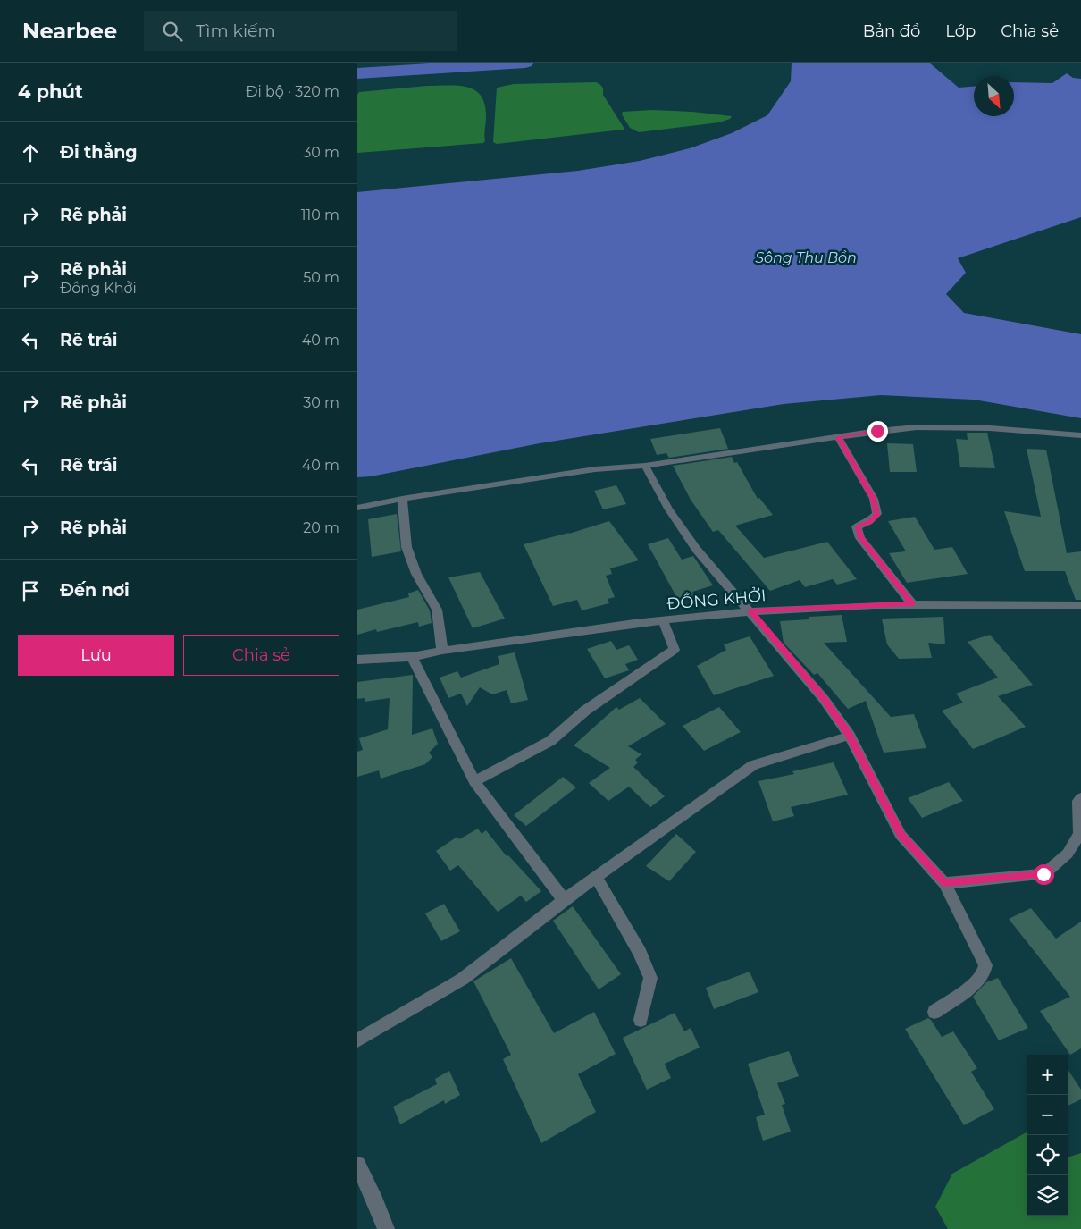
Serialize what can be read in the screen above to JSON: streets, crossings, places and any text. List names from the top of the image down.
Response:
{
  "streets": {
    "street": ["ĐỒNG KHỞI"]
  },
  "water": ["Sông Thu Bồn"],
  "north": "bottom right",
  "page": {
    "header": "Nearbee",
    "search": "Tìm kiếm",
    "nav": ["Bản đồ", "Lớp", "Chia sẻ"],
    "heading": ["4 phút", "Đi bộ · 320 m"],
    "list": [
      ["Đi thẳng", "30 m"],
      ["Rẽ phải", "110 m"],
      ["Rẽ phải", "Đồng Khởi", "50 m"],
      ["Rẽ trái", "40 m"],
      ["Rẽ phải", "30 m"],
      ["Rẽ trái", "40 m"],
      ["Rẽ phải", "20 m"],
      "Đến nơi"
    ],
    "buttons": ["Lưu", "Chia sẻ"],
    "map_buttons": ["+", "−"]
  }
}
